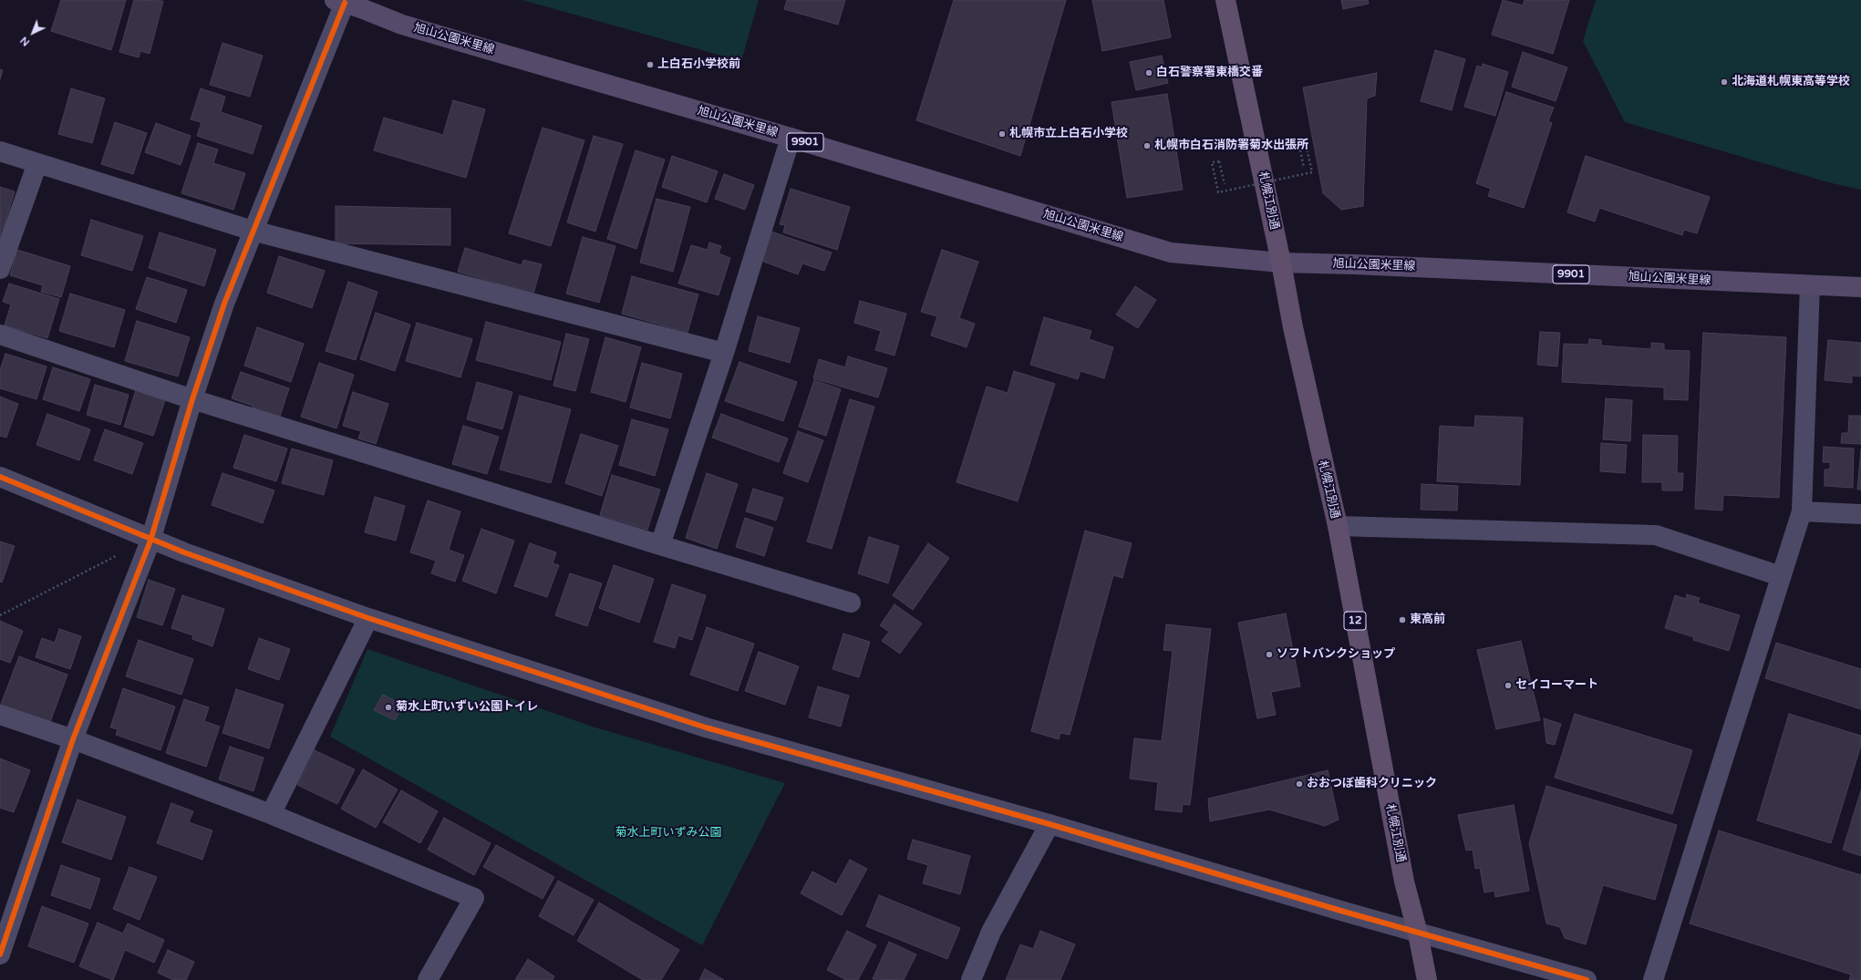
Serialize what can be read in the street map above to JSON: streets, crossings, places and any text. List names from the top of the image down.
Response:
{
  "streets": {
    "highway": ["札幌江別通", "12"],
    "main road": ["旭山公園米里線", "9901"]
  },
  "crossings": [
    ["旭山公園米里線", "札幌江別通"]
  ],
  "parks": ["菊水上町いずみ公園"],
  "places": [
    "上白石小学校前",
    "白石警察署東橋交番",
    "北海道札幌東高等学校",
    "札幌市立上白石小学校",
    "札幌市白石消防署菊水出張所",
    "東高前",
    "ソフトバンクショップ",
    "セイコーマート",
    "菊水上町いずい公園トイレ",
    "おおつぼ歯科クリニック"
  ],
  "north": "bottom left"
}
